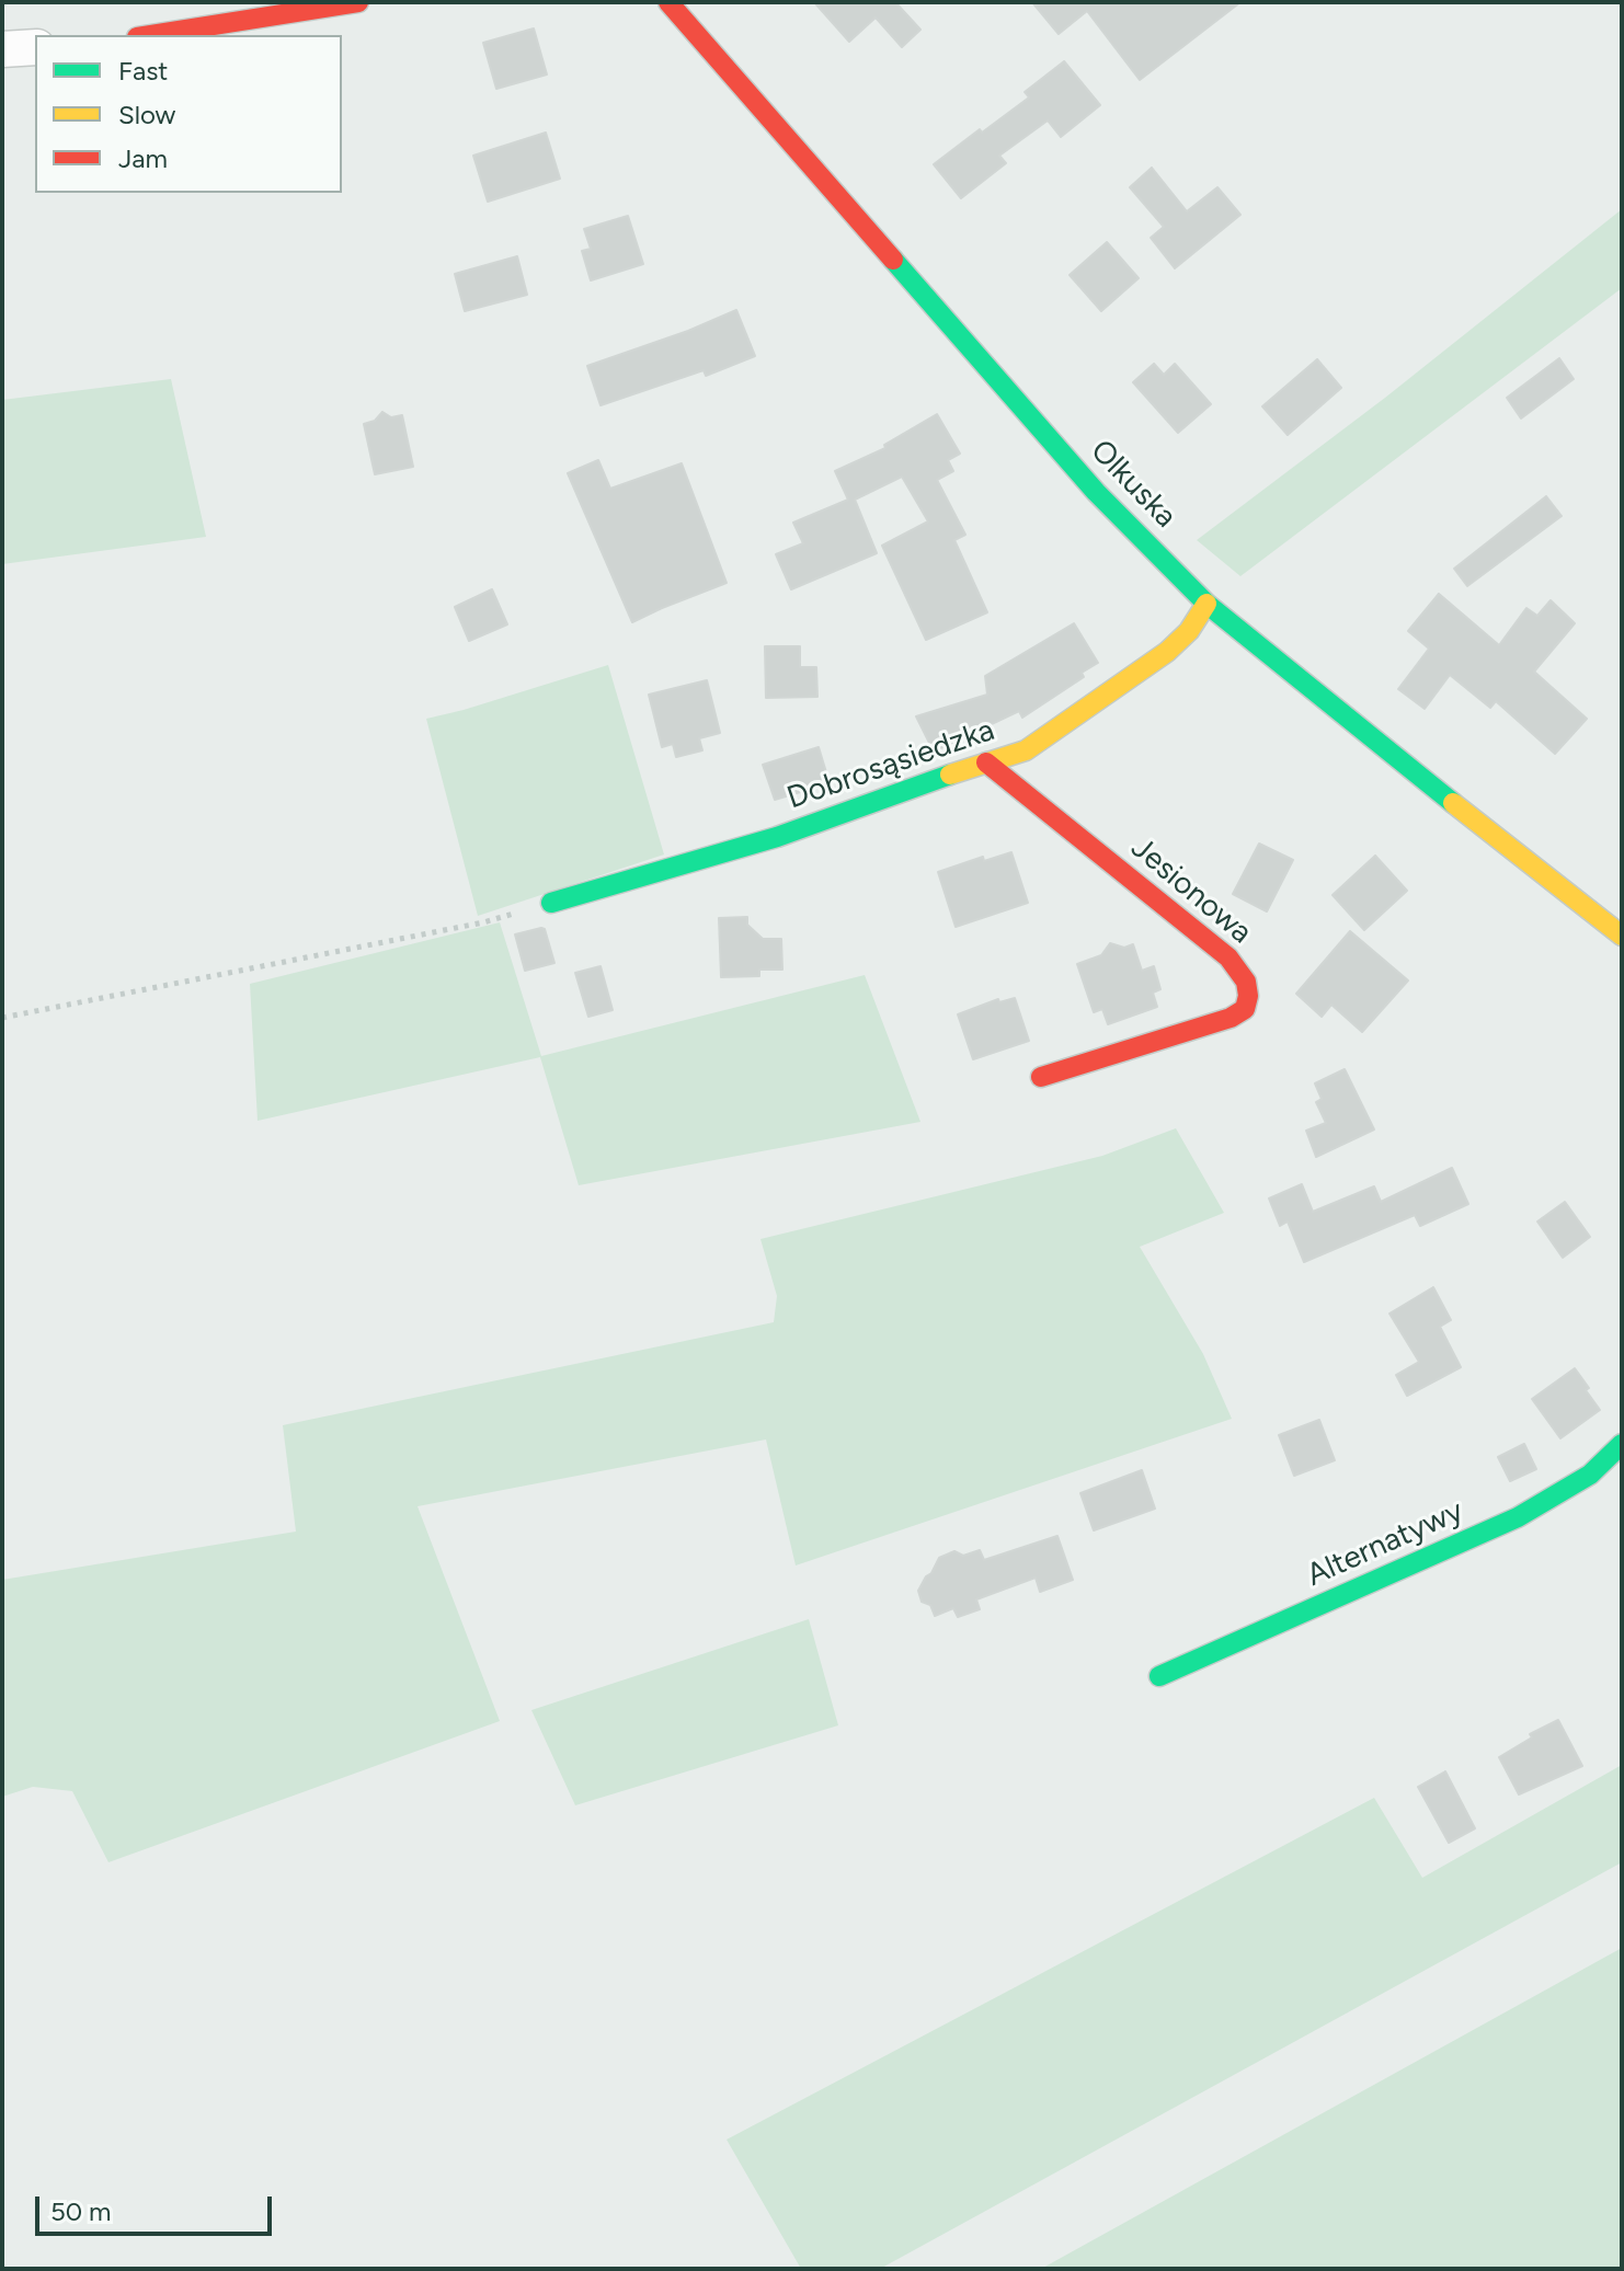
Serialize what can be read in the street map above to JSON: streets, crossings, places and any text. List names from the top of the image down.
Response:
{
  "streets": {
    "street": [
      "Olkuska",
      "Dobrosąsiedzka",
      "Jesionowa",
      "Alternatywy"
    ]
  },
  "crossings": [
    ["Olkuska", "Dobrosąsiedzka"],
    ["Dobrosąsiedzka", "Jesionowa"]
  ],
  "legend": ["Fast", "Slow", "Jam"],
  "scale_bar": "50 m"
}
